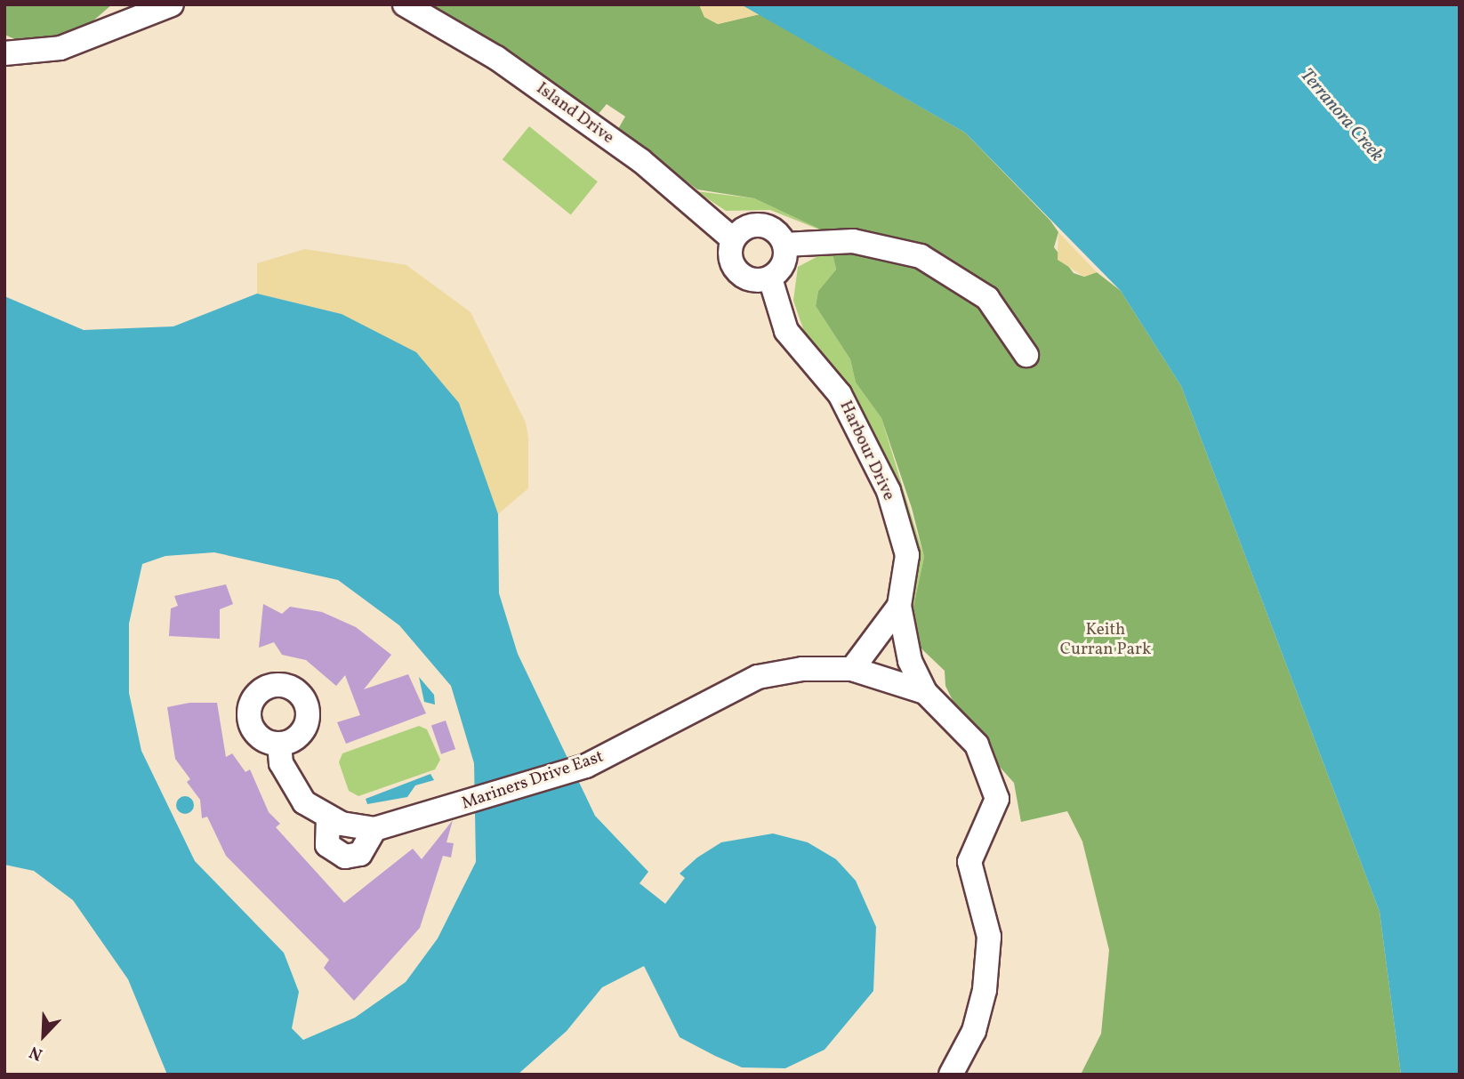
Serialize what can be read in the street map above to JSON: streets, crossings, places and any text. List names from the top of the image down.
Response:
{
  "streets": {
    "street": ["Island Drive", "Harbour Drive", "Mariners Drive East"]
  },
  "crossings": [
    ["Island Drive", "Harbour Drive"],
    ["Harbour Drive", "Mariners Drive East"]
  ],
  "water": ["Terranora Creek"],
  "parks": ["Keith Curran Park"],
  "north": "bottom left"
}
